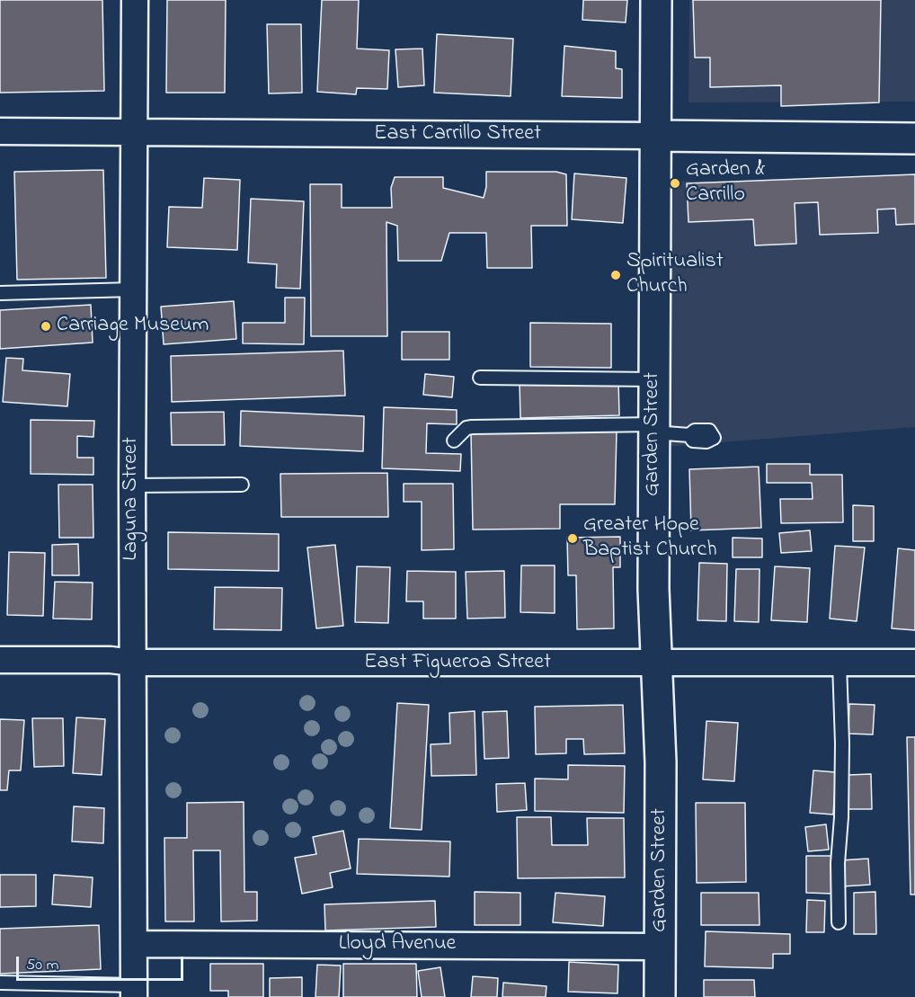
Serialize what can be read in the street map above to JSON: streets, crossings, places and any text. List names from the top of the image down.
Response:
{
  "streets": {
    "main road": ["East Carrillo Street", "Garden Street"],
    "street": ["Laguna Street", "East Figueroa Street", "Lloyd Avenue"]
  },
  "crossings": [
    ["East Carrillo Street", "Garden Street"],
    ["East Carrillo Street", "Laguna Street"],
    ["Garden Street", "East Figueroa Street"],
    ["Garden Street", "Lloyd Avenue"],
    ["Laguna Street", "East Figueroa Street"],
    ["Laguna Street", "Lloyd Avenue"]
  ],
  "places": [
    "Garden & Carrillo",
    "Spiritualist Church",
    "Carriage Museum",
    "Greater Hope Baptist Church"
  ],
  "scale_bar": "50 m"
}
